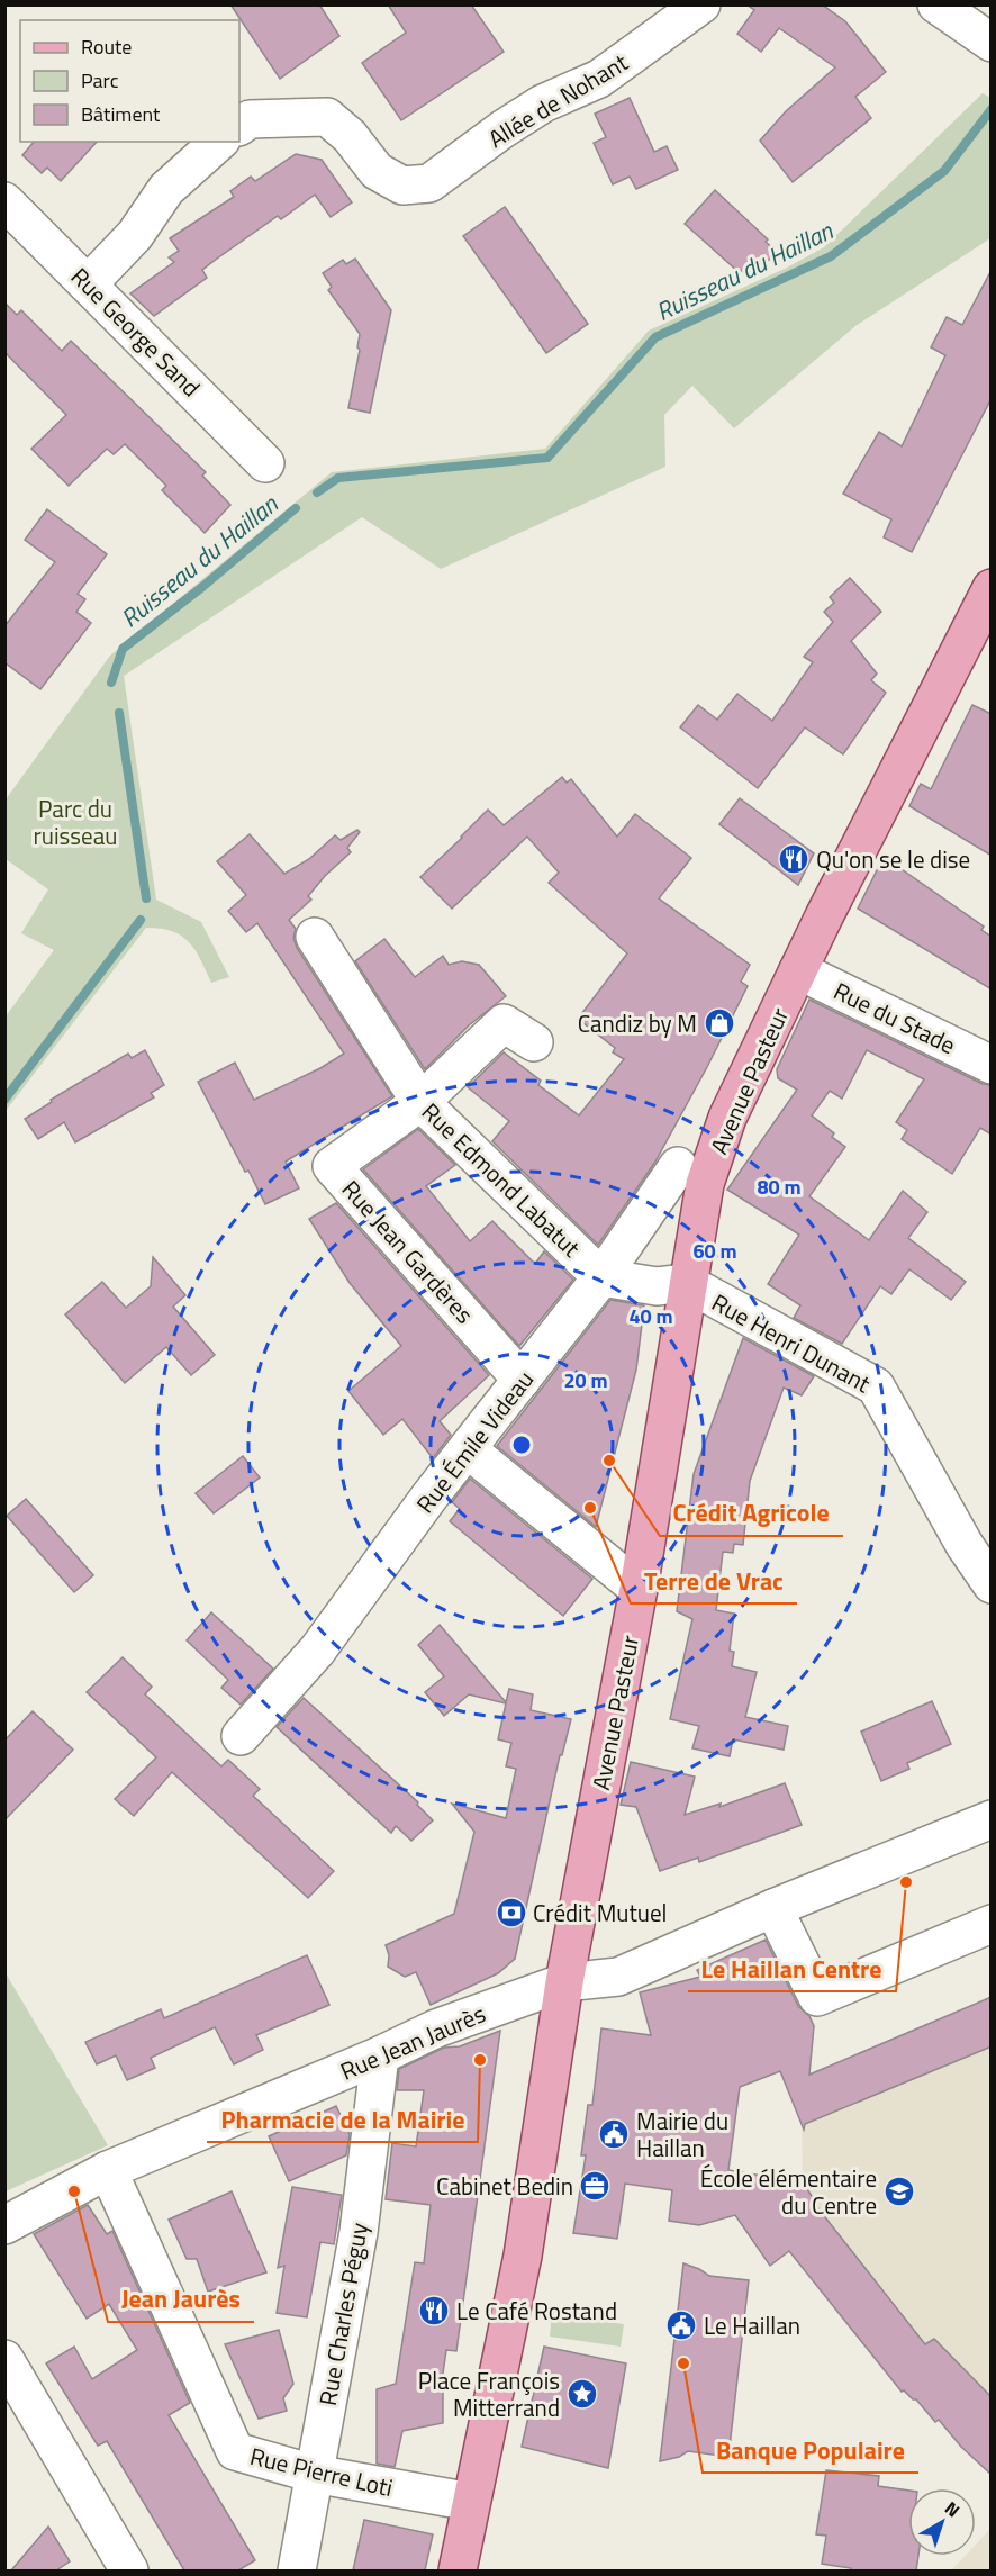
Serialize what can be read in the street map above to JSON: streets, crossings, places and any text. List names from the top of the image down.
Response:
{
  "streets": {
    "main road": ["Avenue Pasteur"],
    "street": [
      "Allée de Nohant",
      "Rue George Sand",
      "Rue du Stade",
      "Rue Edmond Labatut",
      "Rue Jean Gardères",
      "Rue Henri Dunant",
      "Rue Émile Videau",
      "Rue Jean Jaurès",
      "Rue Charles Péguy",
      "Rue Pierre Loti"
    ]
  },
  "crossings": [
    ["Rue du Stade", "Avenue Pasteur"],
    ["Avenue Pasteur", "Rue Henri Dunant"],
    ["Avenue Pasteur", "Rue Jean Jaurès"],
    ["Avenue Pasteur", "Rue Pierre Loti"],
    ["Rue Edmond Labatut", "Rue Jean Gardères"],
    ["Rue Edmond Labatut", "Rue Émile Videau"],
    ["Rue Jean Gardères", "Rue Émile Videau"],
    ["Rue Jean Jaurès", "Rue Charles Péguy"],
    ["Rue Jean Jaurès", "Rue Pierre Loti"],
    ["Rue Charles Péguy", "Rue Pierre Loti"]
  ],
  "water": ["Ruisseau du Haillan"],
  "parks": ["Parc du ruisseau"],
  "places": {
    "restaurant": ["Qu'on se le dise", "Le Café Rostand"],
    "shop": ["Candiz by M"],
    "other": [
      "Crédit Agricole",
      "Terre de Vrac",
      "Le Haillan Centre",
      "Pharmacie de la Mairie",
      "Jean Jaurès",
      "Banque Populaire"
    ],
    "bank": ["Crédit Mutuel"],
    "public building": ["Mairie du Haillan", "Le Haillan"],
    "office": ["Cabinet Bedin"],
    "school or university": ["École élémentaire du Centre"],
    "place": ["Place François Mitterrand"]
  },
  "legend": ["Route", "Parc", "Bâtiment"],
  "north": "top right",
  "rings": [
    "80 m",
    "60 m",
    "40 m",
    "20 m"
  ]
}
